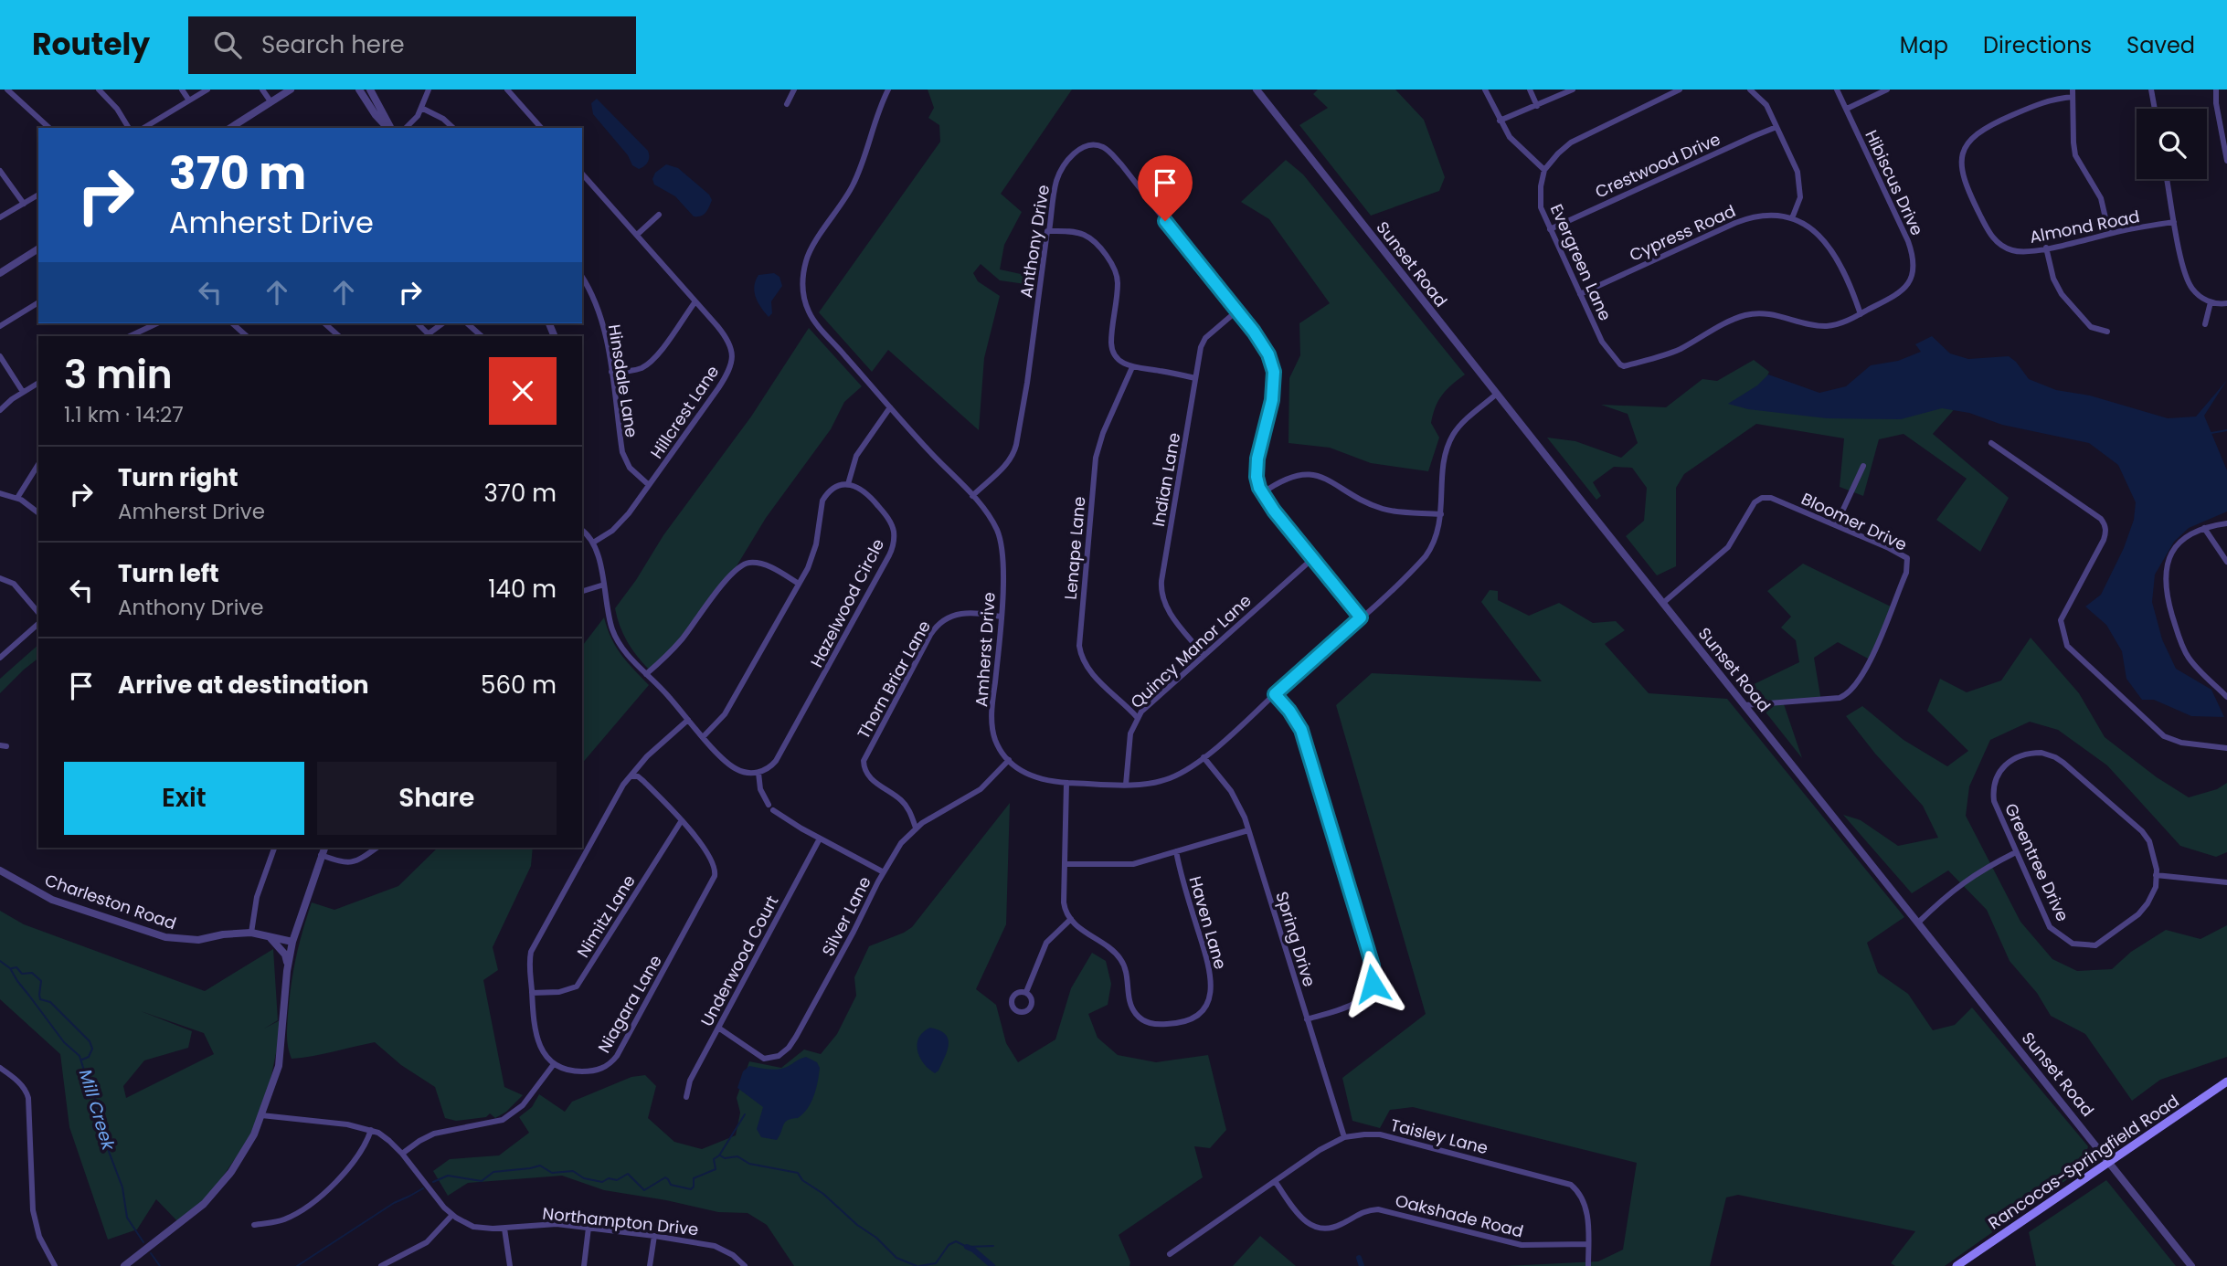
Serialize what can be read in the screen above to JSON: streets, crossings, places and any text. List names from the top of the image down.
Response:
{
  "streets": {
    "main road": ["Rancocas-Springfield Road"],
    "street": [
      "Crestwood Drive",
      "Hibiscus Drive",
      "Almond Road",
      "Cypress Road",
      "Anthony Drive",
      "Evergreen Lane",
      "Sunset Road",
      "Hinsdale Lane",
      "Hillcrest Lane",
      "Indian Lane",
      "Bloomer Drive",
      "Lenape Lane",
      "Hazelwood Circle",
      "Amherst Drive",
      "Quincy Manor Lane",
      "Thorn Briar Lane",
      "Greentree Drive",
      "Charleston Road",
      "Nimitz Lane",
      "Silver Lane",
      "Haven Lane",
      "Spring Drive",
      "Underwood Court",
      "Niagara Lane",
      "Taisley Lane",
      "Oakshade Road",
      "Northampton Drive"
    ]
  },
  "crossings": [
    ["Crestwood Drive", "Evergreen Lane"],
    ["Hibiscus Drive", "Cypress Road"],
    ["Hibiscus Drive", "Evergreen Lane"],
    ["Cypress Road", "Evergreen Lane"],
    ["Anthony Drive", "Indian Lane"],
    ["Anthony Drive", "Amherst Drive"],
    ["Anthony Drive", "Quincy Manor Lane"],
    ["Sunset Road", "Bloomer Drive"],
    ["Sunset Road", "Amherst Drive"],
    ["Sunset Road", "Rancocas-Springfield Road"],
    ["Hinsdale Lane", "Hillcrest Lane"],
    ["Indian Lane", "Quincy Manor Lane"],
    ["Lenape Lane", "Quincy Manor Lane"],
    ["Amherst Drive", "Quincy Manor Lane"],
    ["Amherst Drive", "Thorn Briar Lane"],
    ["Amherst Drive", "Silver Lane"],
    ["Amherst Drive", "Spring Drive"],
    ["Thorn Briar Lane", "Silver Lane"],
    ["Nimitz Lane", "Niagara Lane"],
    ["Silver Lane", "Underwood Court"],
    ["Spring Drive", "Taisley Lane"],
    ["Taisley Lane", "Oakshade Road"]
  ],
  "water": ["Mill Creek"],
  "page": {
    "header": "Routely",
    "search": "Search here",
    "nav": ["Map", "Directions", "Saved"],
    "turn": ["370 m", "Amherst Drive"],
    "heading": ["3 min", "1.1 km · 14:27"],
    "list": [
      {
        "name": "Turn right",
        "note": "Amherst Drive",
        "value": "370 m"
      },
      {
        "name": "Turn left",
        "note": "Anthony Drive",
        "value": "140 m"
      },
      {
        "name": "Arrive at destination",
        "value": "560 m"
      }
    ],
    "buttons": ["Exit", "Share"]
  }
}
